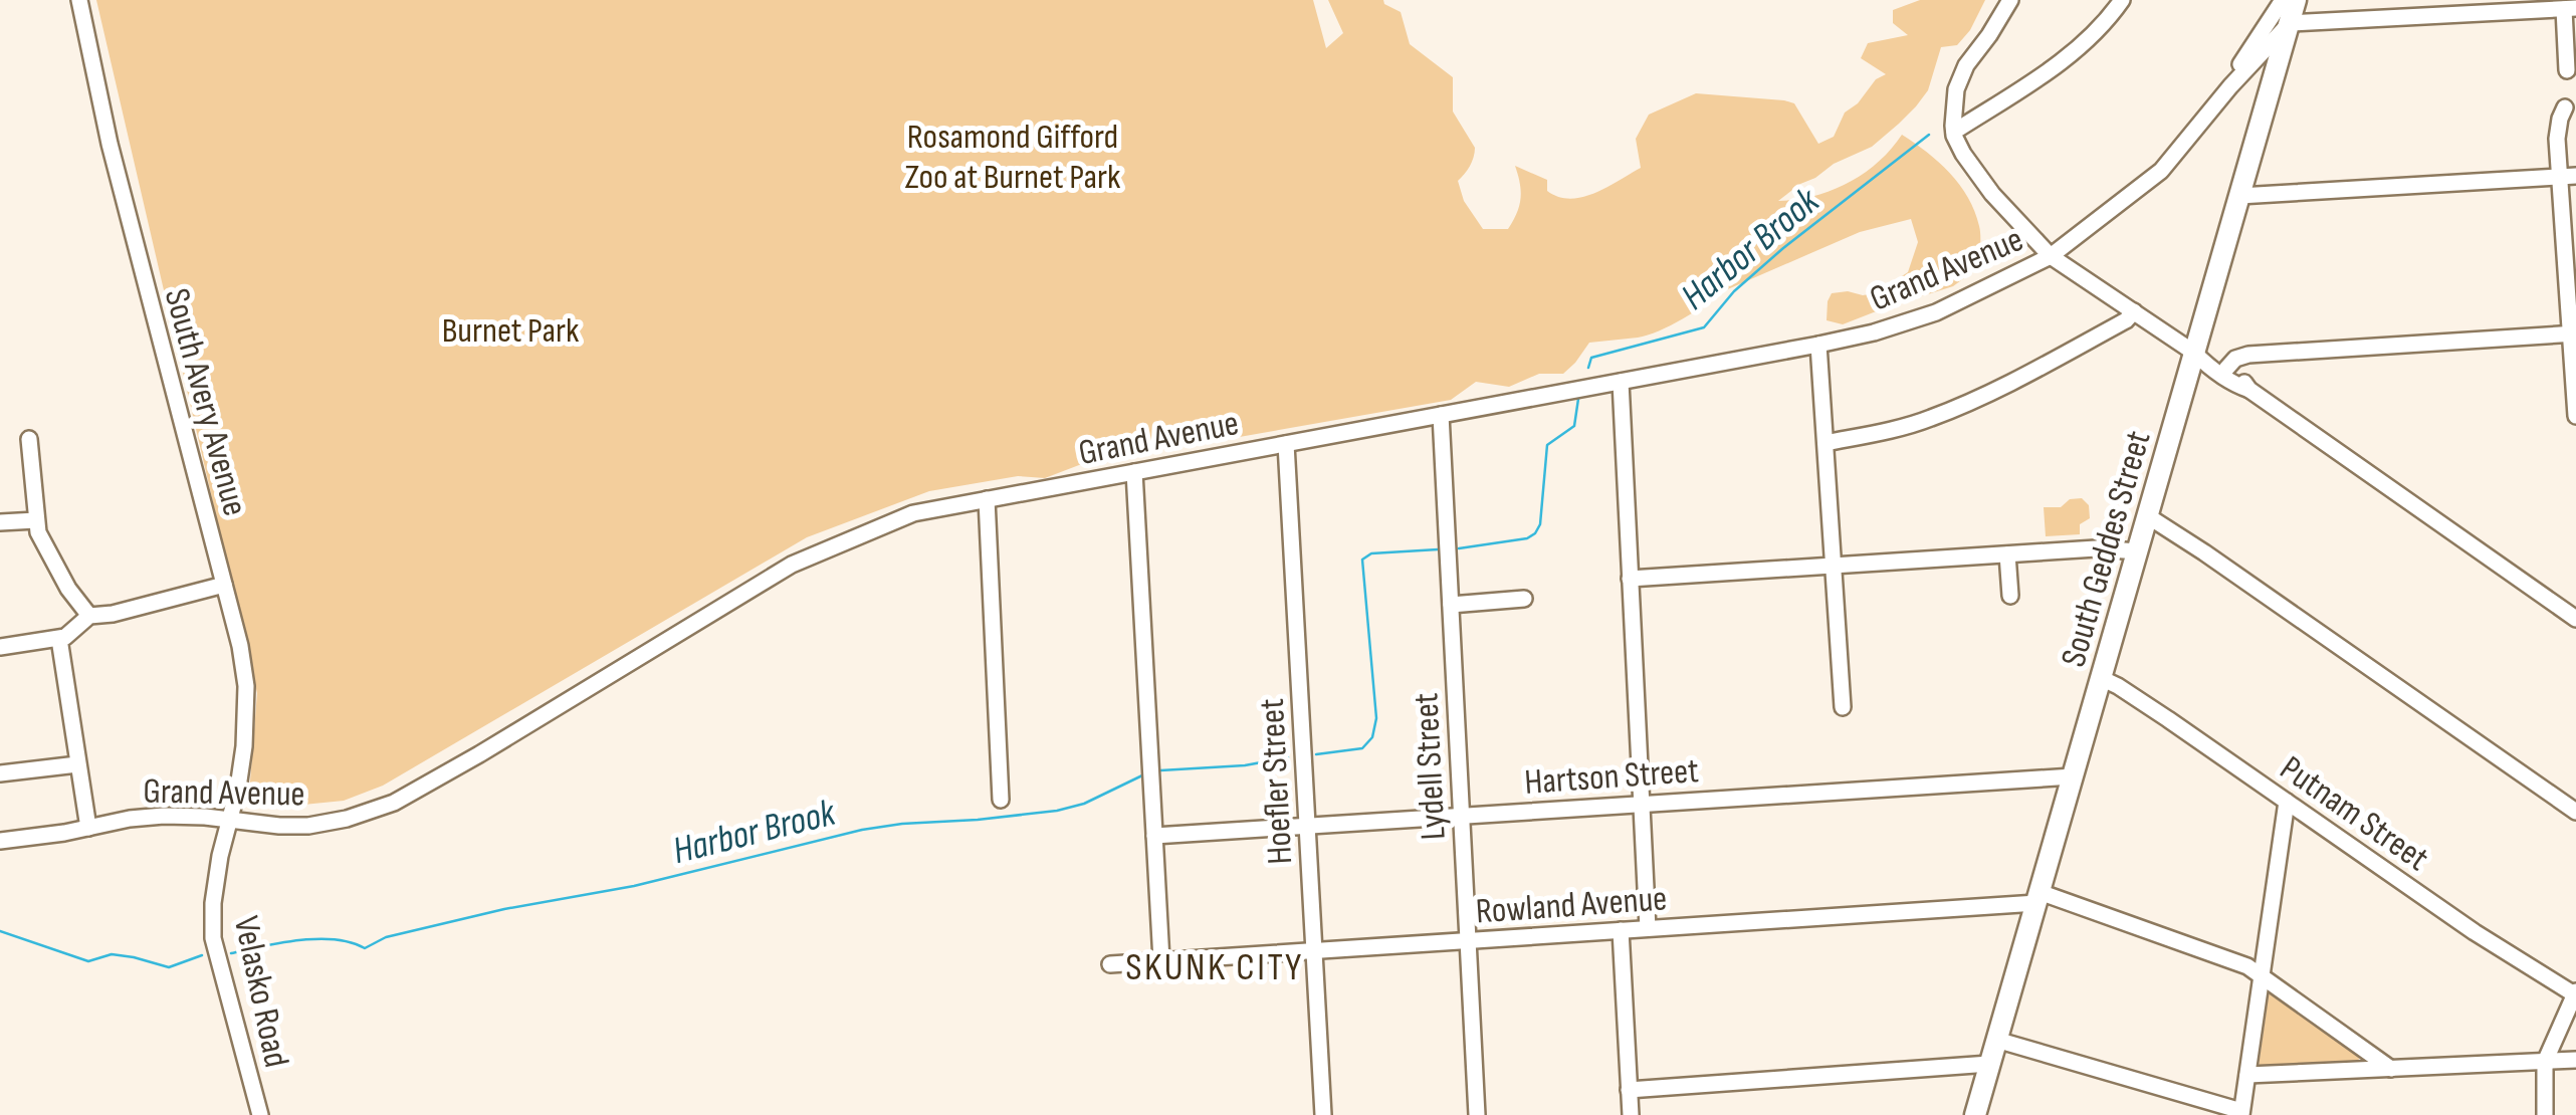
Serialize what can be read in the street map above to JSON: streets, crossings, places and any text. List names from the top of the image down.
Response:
{
  "streets": {
    "main road": ["South Geddes Street"],
    "street": [
      "Grand Avenue",
      "South Avery Avenue",
      "Lydell Street",
      "Hartson Street",
      "Hoefler Street",
      "Putnam Street",
      "Rowland Avenue",
      "Velasko Road"
    ]
  },
  "crossings": [
    ["Grand Avenue", "South Avery Avenue"],
    ["Grand Avenue", "South Geddes Street"],
    ["Grand Avenue", "Lydell Street"],
    ["Grand Avenue", "Hoefler Street"],
    ["Grand Avenue", "Velasko Road"],
    ["South Avery Avenue", "Velasko Road"],
    ["South Geddes Street", "Hartson Street"],
    ["South Geddes Street", "Putnam Street"],
    ["South Geddes Street", "Rowland Avenue"],
    ["Lydell Street", "Hartson Street"],
    ["Lydell Street", "Rowland Avenue"],
    ["Hartson Street", "Hoefler Street"],
    ["Hoefler Street", "Rowland Avenue"]
  ],
  "districts": ["SKUNK CITY"],
  "water": ["Harbor Brook"],
  "parks": ["Rosamond Gifford Zoo at Burnet Park", "Burnet Park"]
}
